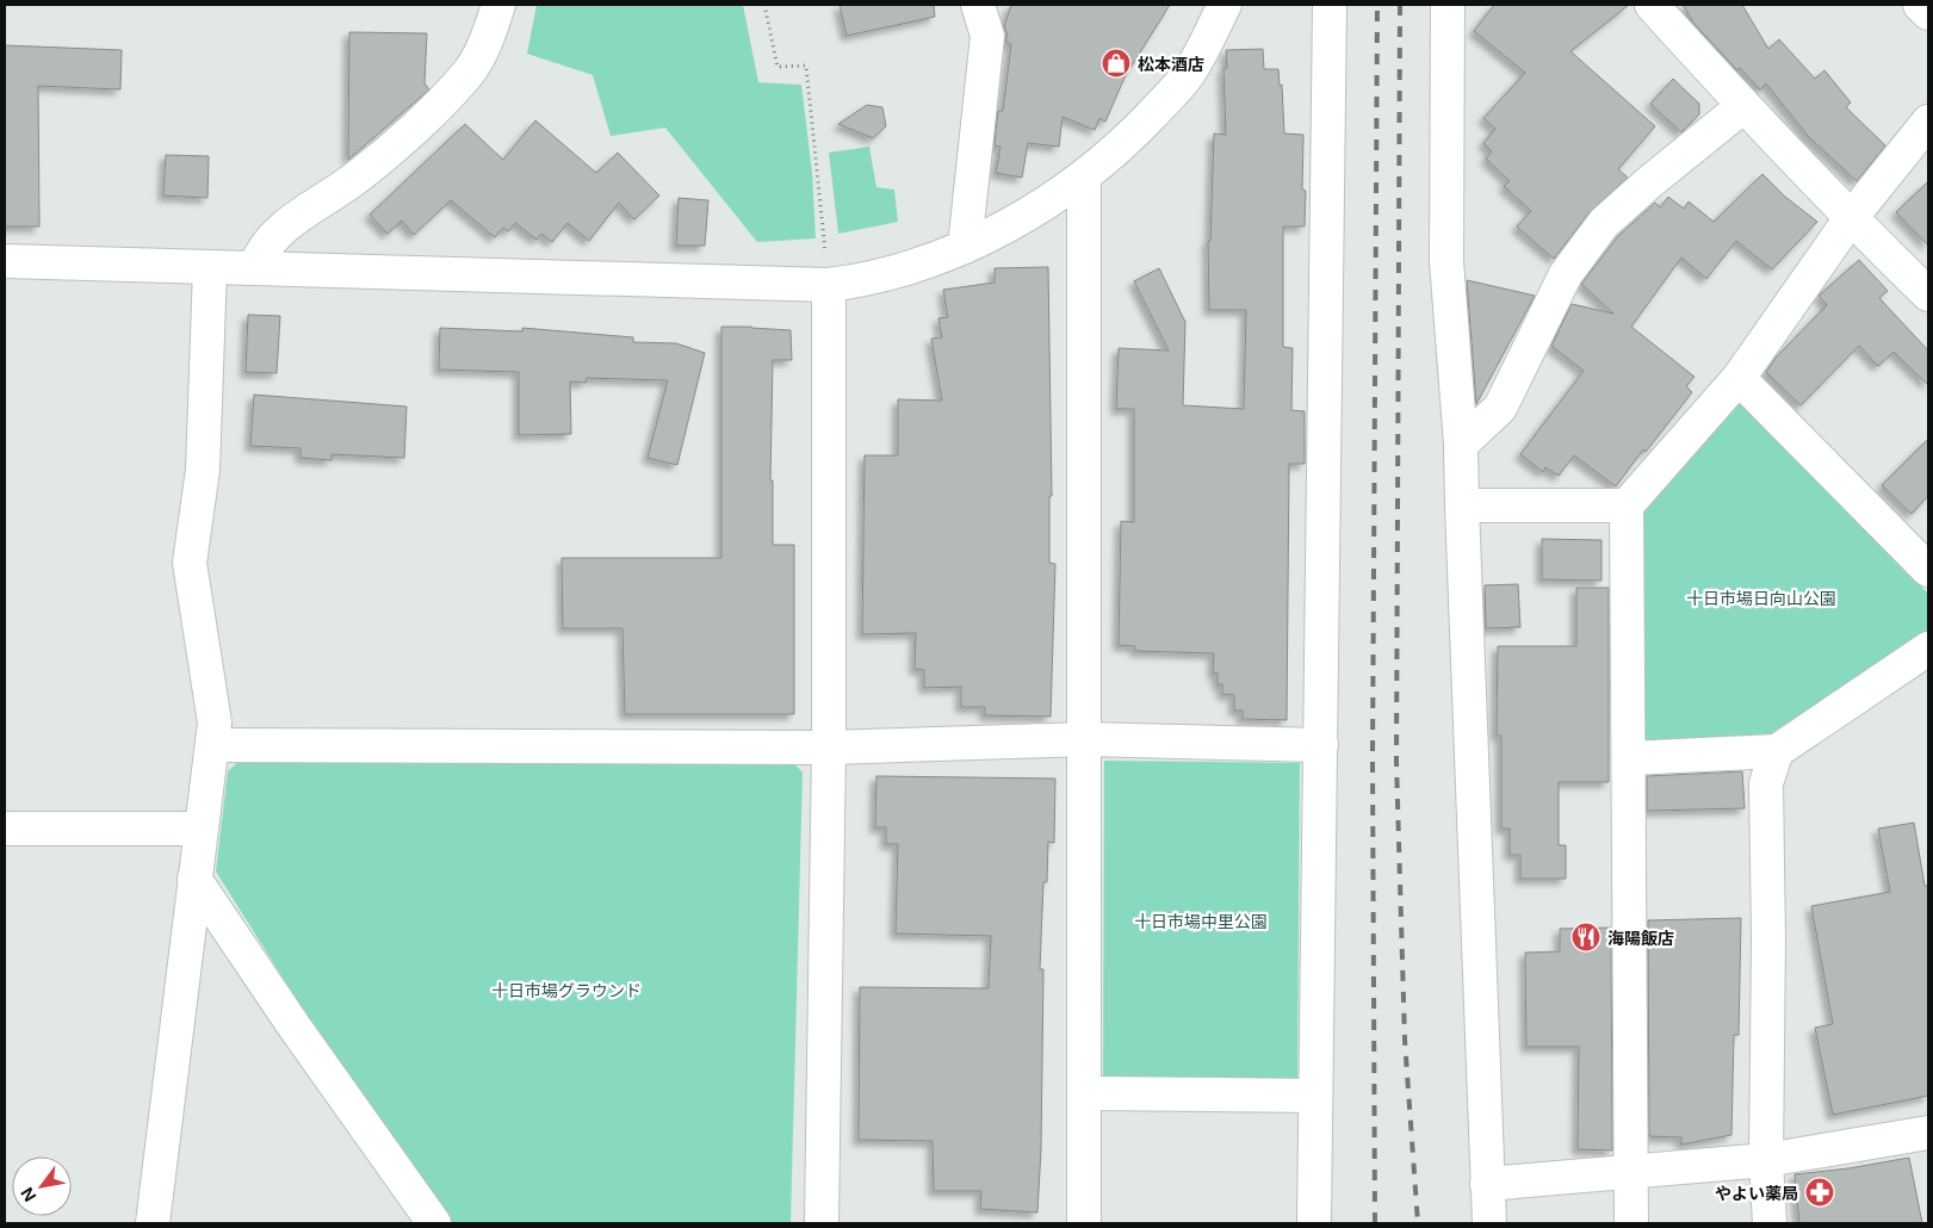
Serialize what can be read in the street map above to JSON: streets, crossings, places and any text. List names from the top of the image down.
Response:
{
  "parks": ["十日市場日向山公園", "十日市場中里公園", "十日市場グラウンド"],
  "places": {
    "shop": ["松本酒店"],
    "restaurant": ["海陽飯店"],
    "pharmacy": ["やよい薬局"]
  },
  "north": "bottom left"
}
